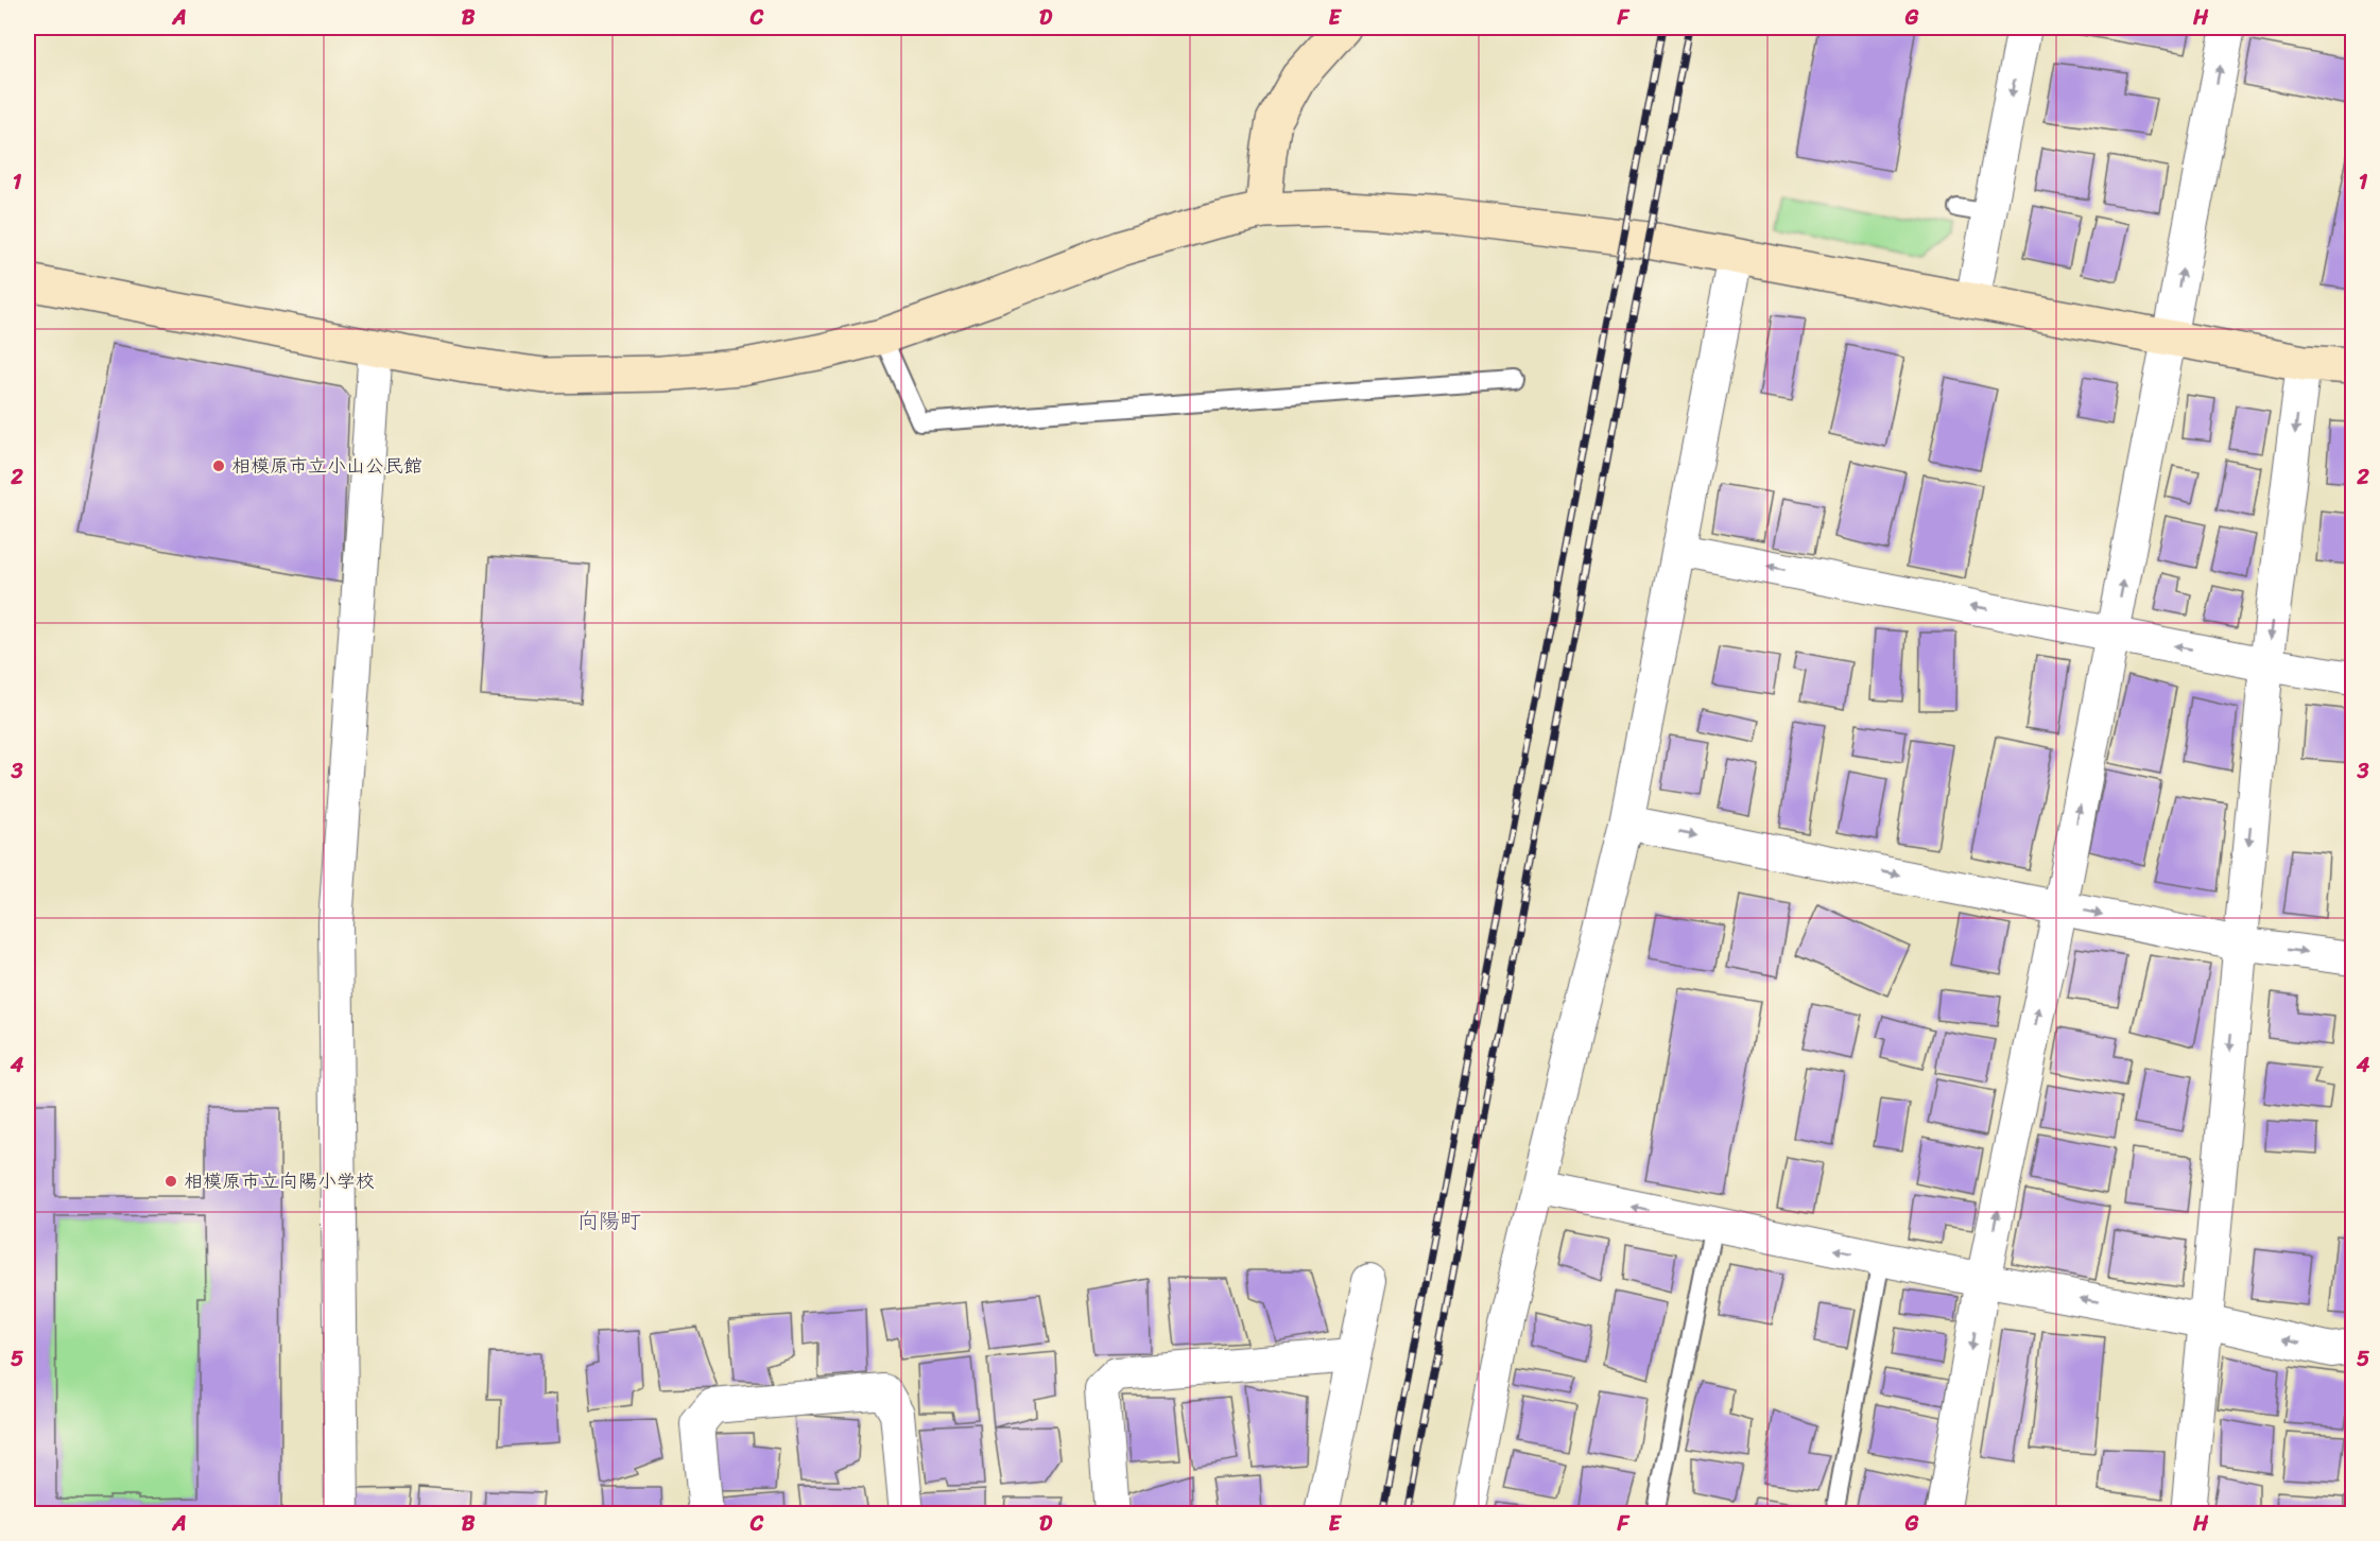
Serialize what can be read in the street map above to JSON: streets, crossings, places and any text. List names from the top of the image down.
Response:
{
  "districts": ["向陽町"],
  "places": ["相模原市立小山公民館", "相模原市立向陽小学校"],
  "grid": {
    "columns": [
      "A",
      "B",
      "C",
      "D",
      "E",
      "F",
      "G",
      "H"
    ],
    "rows": [
      "1",
      "2",
      "3",
      "4",
      "5"
    ]
  }
}
